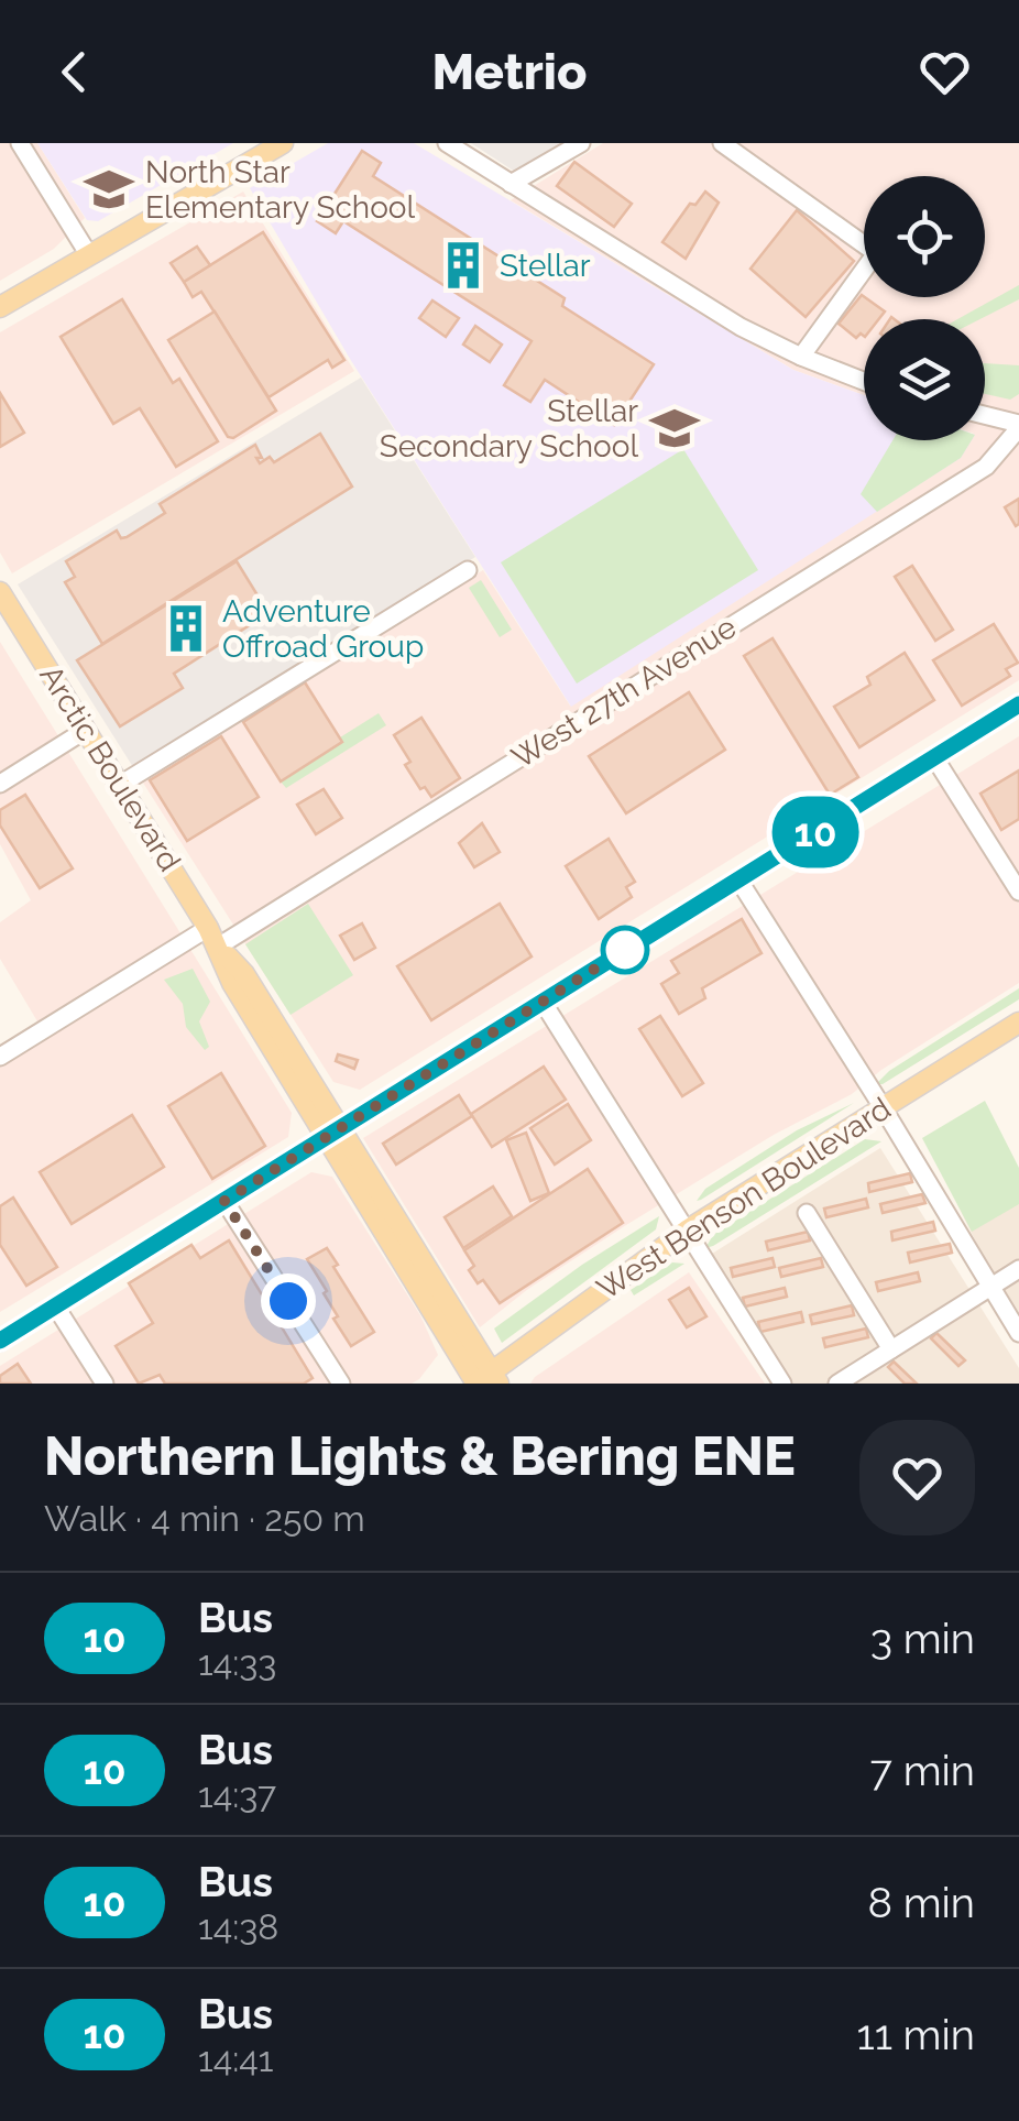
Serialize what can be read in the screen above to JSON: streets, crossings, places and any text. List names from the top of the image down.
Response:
{
  "streets": {
    "main road": ["Arctic Boulevard", "West Benson Boulevard"],
    "street": ["West 27th Avenue"]
  },
  "crossings": [
    ["West 27th Avenue", "Arctic Boulevard"],
    ["Arctic Boulevard", "West Benson Boulevard"]
  ],
  "places": {
    "school or university": ["North Star Elementary School", "Stellar Secondary School"],
    "building": ["Stellar", "Adventure Offroad Group"]
  },
  "lines": ["bus line 10"],
  "page": {
    "header": "Metrio",
    "on_map": "10",
    "heading": ["Northern Lights & Bering ENE", "Walk · 4 min · 250 m"],
    "list": [
      {
        "mark": "10",
        "name": "Bus",
        "note": "14:33",
        "value": "3 min"
      },
      {
        "mark": "10",
        "name": "Bus",
        "note": "14:37",
        "value": "7 min"
      },
      {
        "mark": "10",
        "name": "Bus",
        "note": "14:38",
        "value": "8 min"
      },
      {
        "mark": "10",
        "name": "Bus",
        "note": "14:41",
        "value": "11 min"
      }
    ]
  }
}
